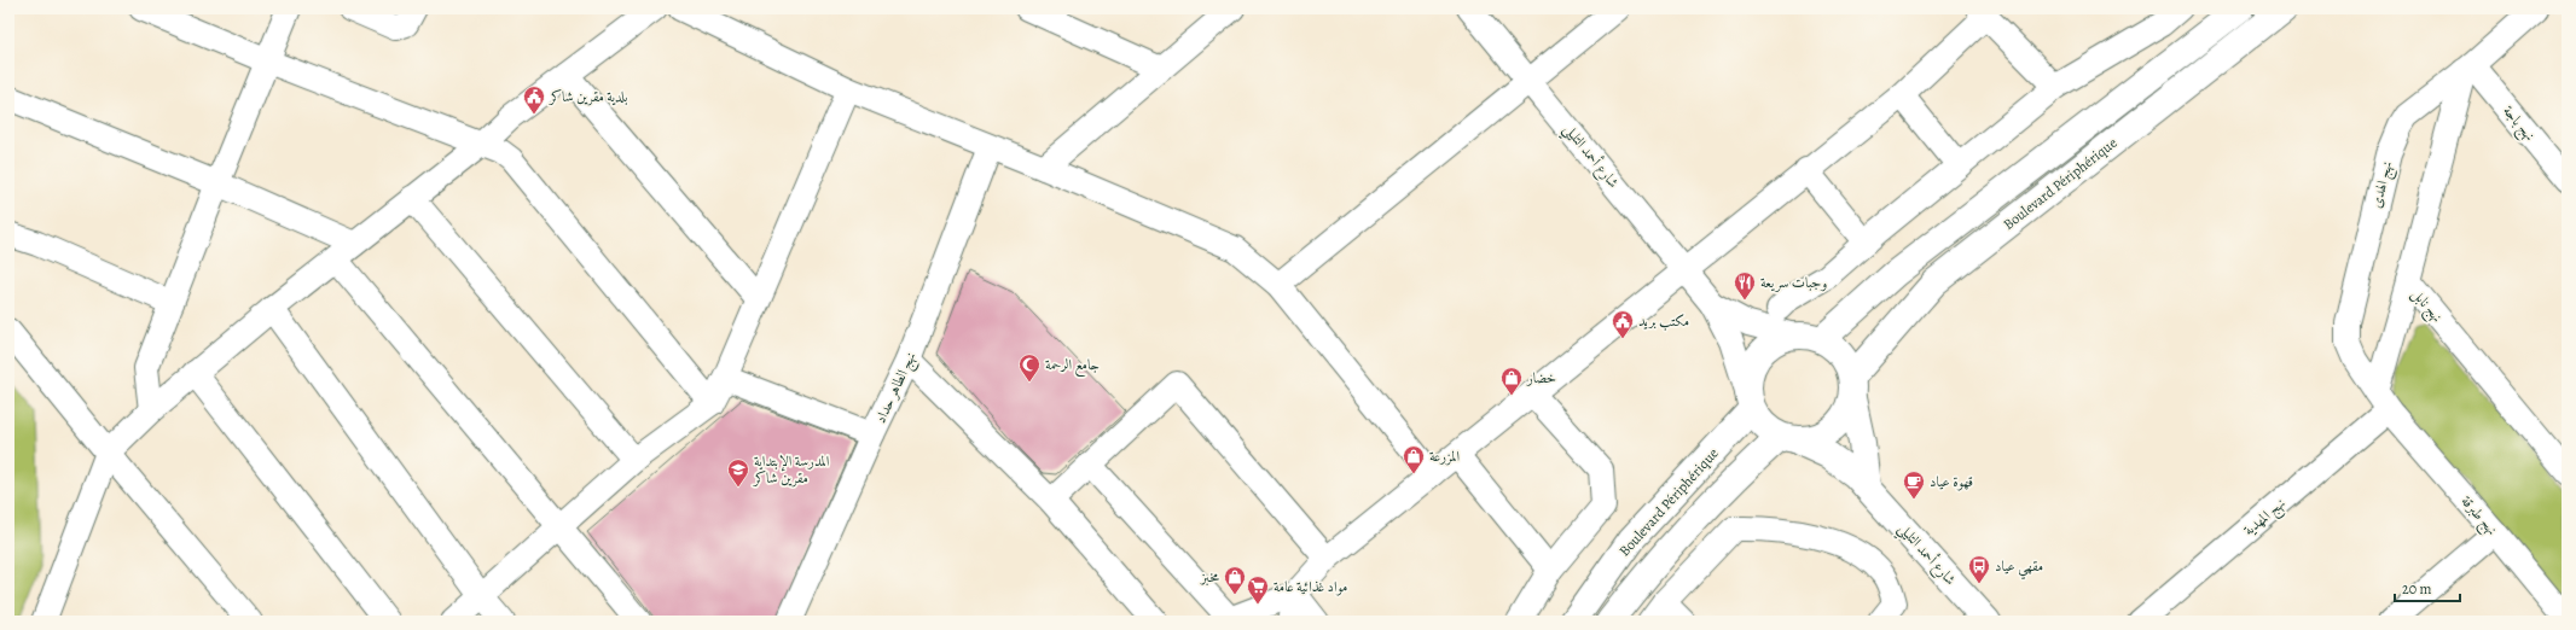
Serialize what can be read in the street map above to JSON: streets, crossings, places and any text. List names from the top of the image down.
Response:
{
  "streets": {
    "main road": ["شارع أحمد التليلي", "Boulevard Périphérique"],
    "street": [
      "نهج باجة",
      "نهج الهدى",
      "نهج نابل",
      "نهج الطاهر حداد",
      "نهج طبرقة",
      "نهج المهدية"
    ]
  },
  "crossings": [
    ["نهج باجة", "نهج الهدى"],
    ["نهج باجة", "نهج نابل"],
    ["شارع أحمد التليلي", "Boulevard Périphérique"],
    ["نهج الهدى", "نهج نابل"],
    ["نهج الهدى", "نهج طبرقة"],
    ["نهج الهدى", "نهج المهدية"],
    ["نهج طبرقة", "نهج المهدية"]
  ],
  "places": {
    "public building": ["بلدية مقرين شاكر", "مكتب بريد"],
    "restaurant": ["وجبات سريعة"],
    "mosque": ["جامع الرحمة"],
    "shop": ["خضار", "المزرعة", "مخبز"],
    "school or university": ["المدرسة الإبتداية مقرين شاكر"],
    "cafe": ["قهوة عياد"],
    "bus stop": ["مقهي عياد"],
    "supermarket": ["مواد غذائية عامة"]
  },
  "scale_bar": "20 m"
}
